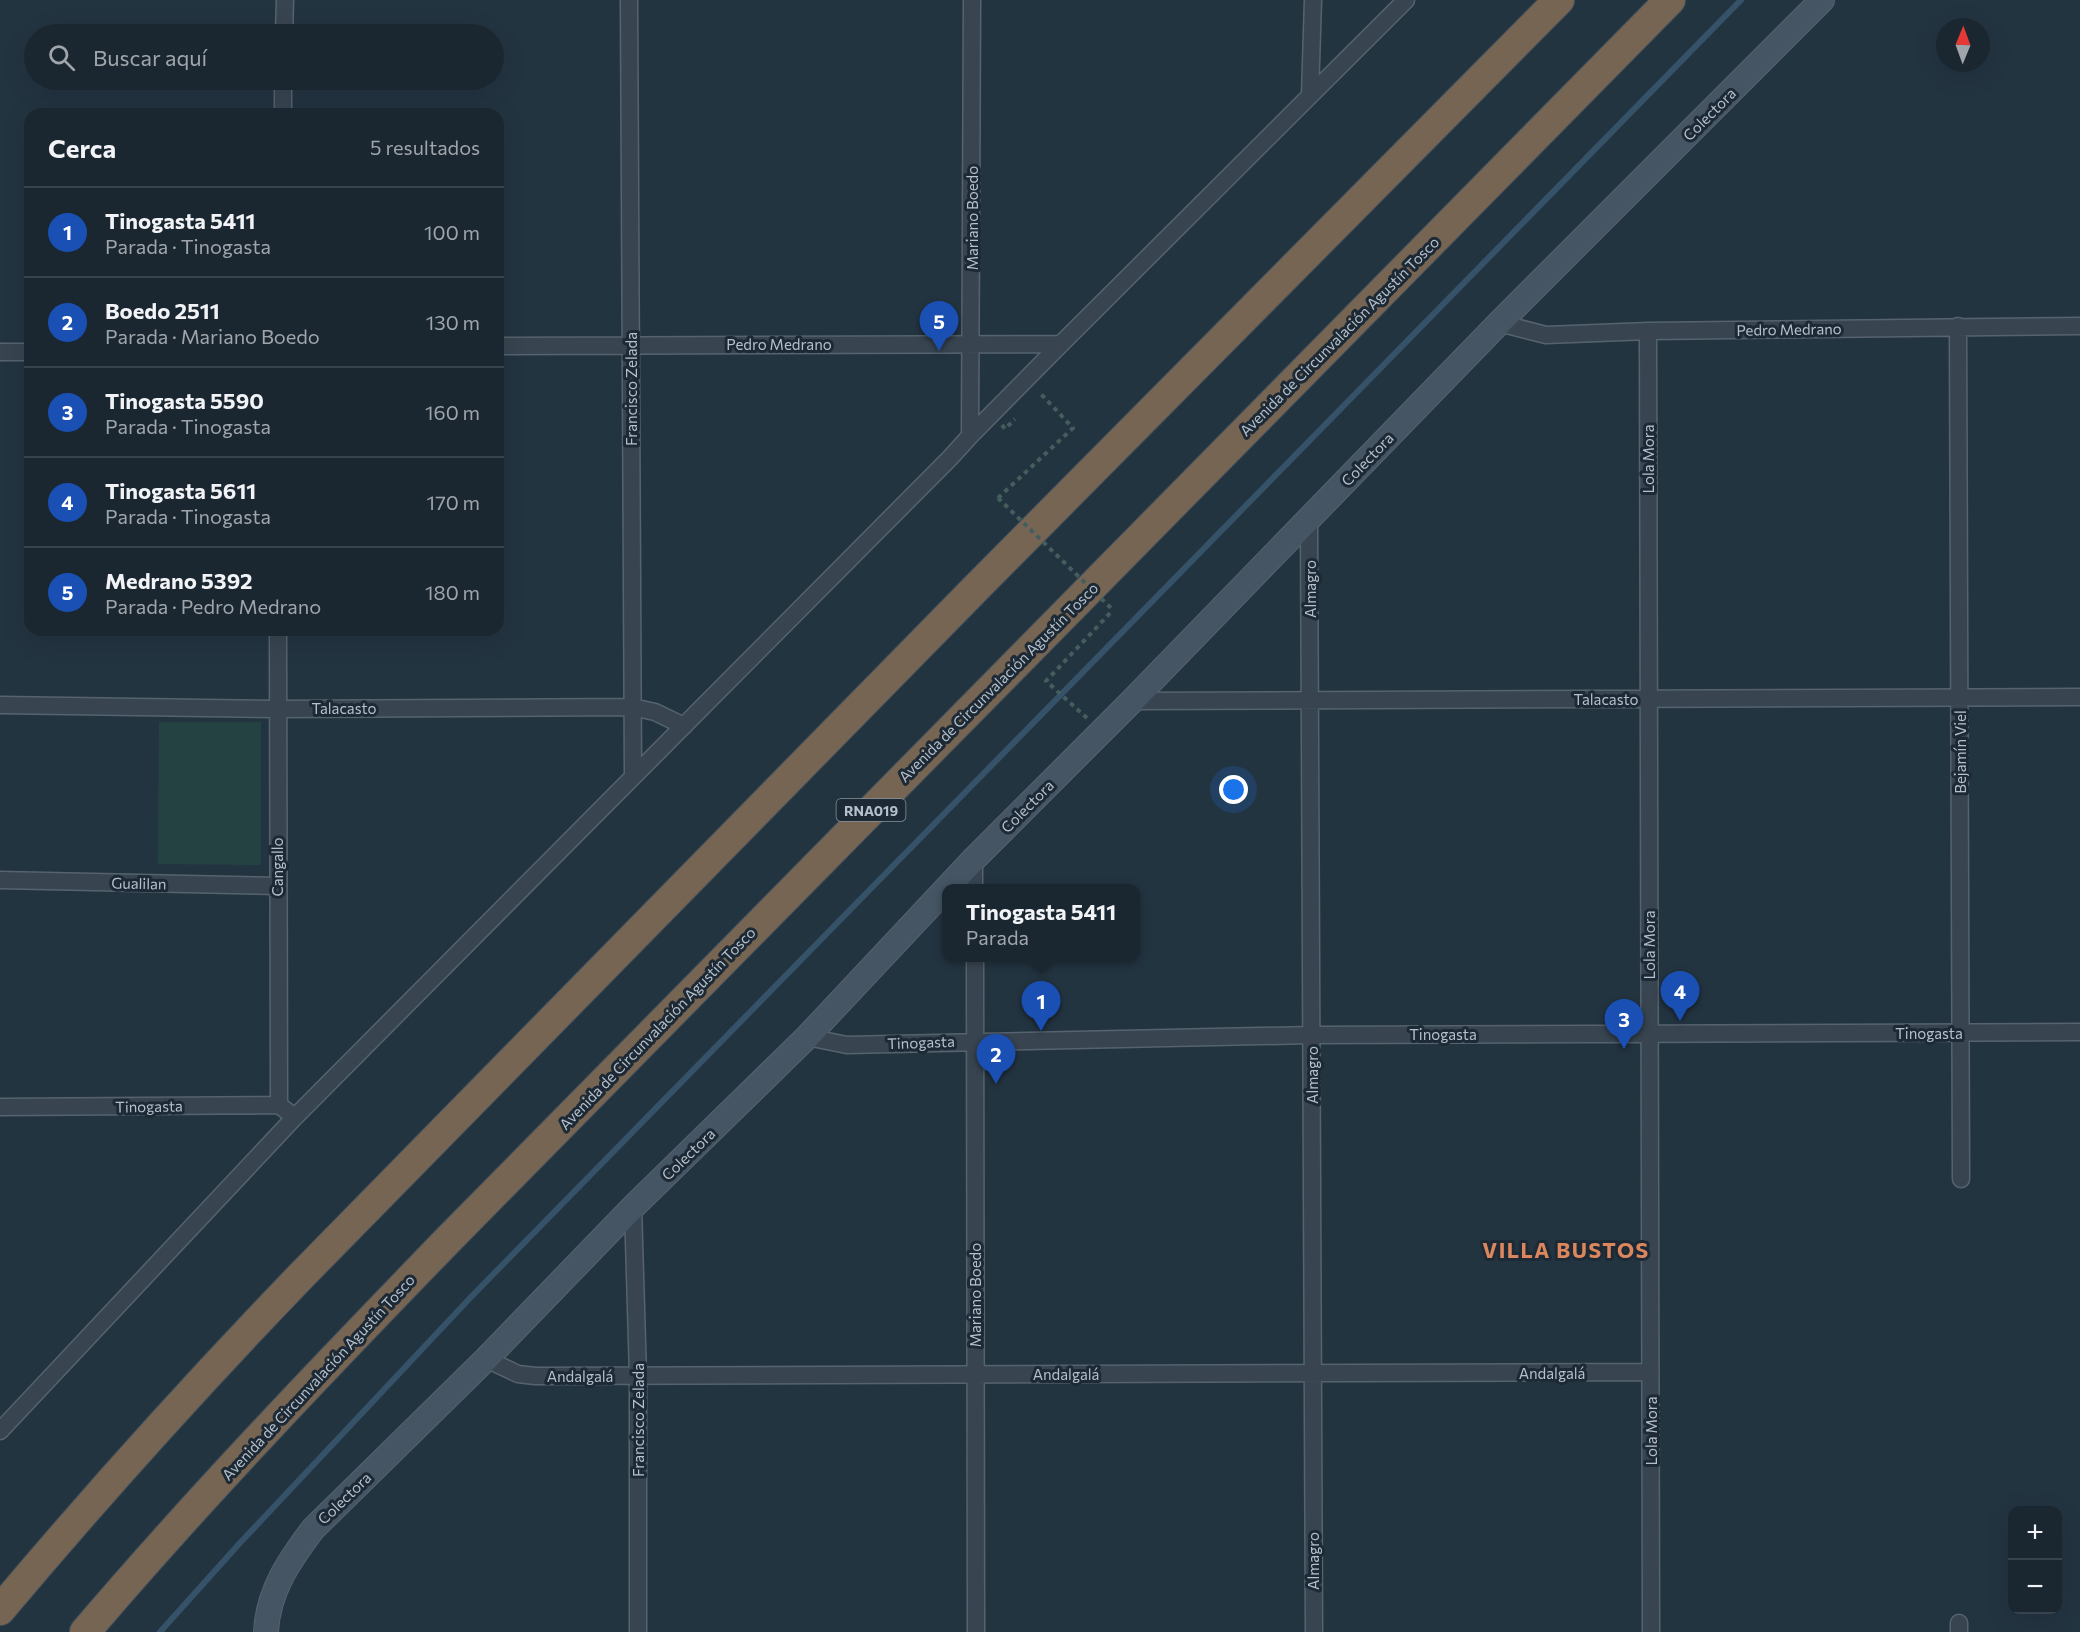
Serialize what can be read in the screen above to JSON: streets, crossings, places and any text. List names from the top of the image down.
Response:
{
  "streets": {
    "highway": ["Avenida de Circunvalación Agustín Tosco", "RNA019"],
    "street": [
      "Colectora",
      "Mariano Boedo",
      "Pedro Medrano",
      "Francisco Zelada",
      "Lola Mora",
      "Almagro",
      "Talacasto",
      "Bejamín Viel",
      "Cangallo",
      "Gualilan",
      "Tinogasta",
      "Andalgalá"
    ]
  },
  "crossings": [
    ["Colectora", "Pedro Medrano"],
    ["Colectora", "Francisco Zelada"],
    ["Colectora", "Almagro"],
    ["Colectora", "Talacasto"],
    ["Colectora", "Tinogasta"],
    ["Colectora", "Andalgalá"],
    ["Mariano Boedo", "Pedro Medrano"],
    ["Mariano Boedo", "Tinogasta"],
    ["Mariano Boedo", "Andalgalá"],
    ["Pedro Medrano", "Francisco Zelada"],
    ["Pedro Medrano", "Lola Mora"],
    ["Pedro Medrano", "Bejamín Viel"],
    ["Francisco Zelada", "Talacasto"],
    ["Francisco Zelada", "Andalgalá"],
    ["Lola Mora", "Talacasto"],
    ["Lola Mora", "Tinogasta"],
    ["Lola Mora", "Andalgalá"],
    ["Almagro", "Talacasto"],
    ["Almagro", "Tinogasta"],
    ["Almagro", "Andalgalá"],
    ["Talacasto", "Bejamín Viel"],
    ["Talacasto", "Cangallo"],
    ["Bejamín Viel", "Tinogasta"],
    ["Cangallo", "Gualilan"],
    ["Cangallo", "Tinogasta"]
  ],
  "districts": ["VILLA BUSTOS"],
  "north": "top",
  "page": {
    "search": "Buscar aquí",
    "heading": ["Cerca", "5 resultados"],
    "list": [
      {
        "mark": "1",
        "name": "Tinogasta 5411",
        "note": "Parada · Tinogasta",
        "value": "100 m"
      },
      {
        "mark": "2",
        "name": "Boedo 2511",
        "note": "Parada · Mariano Boedo",
        "value": "130 m"
      },
      {
        "mark": "3",
        "name": "Tinogasta 5590",
        "note": "Parada · Tinogasta",
        "value": "160 m"
      },
      {
        "mark": "4",
        "name": "Tinogasta 5611",
        "note": "Parada · Tinogasta",
        "value": "170 m"
      },
      {
        "mark": "5",
        "name": "Medrano 5392",
        "note": "Parada · Pedro Medrano",
        "value": "180 m"
      }
    ],
    "pins": [
      "5",
      "4",
      "1",
      "3",
      "2"
    ],
    "popup": ["Tinogasta 5411", "Parada"],
    "map_buttons": ["+", "−"]
  }
}
